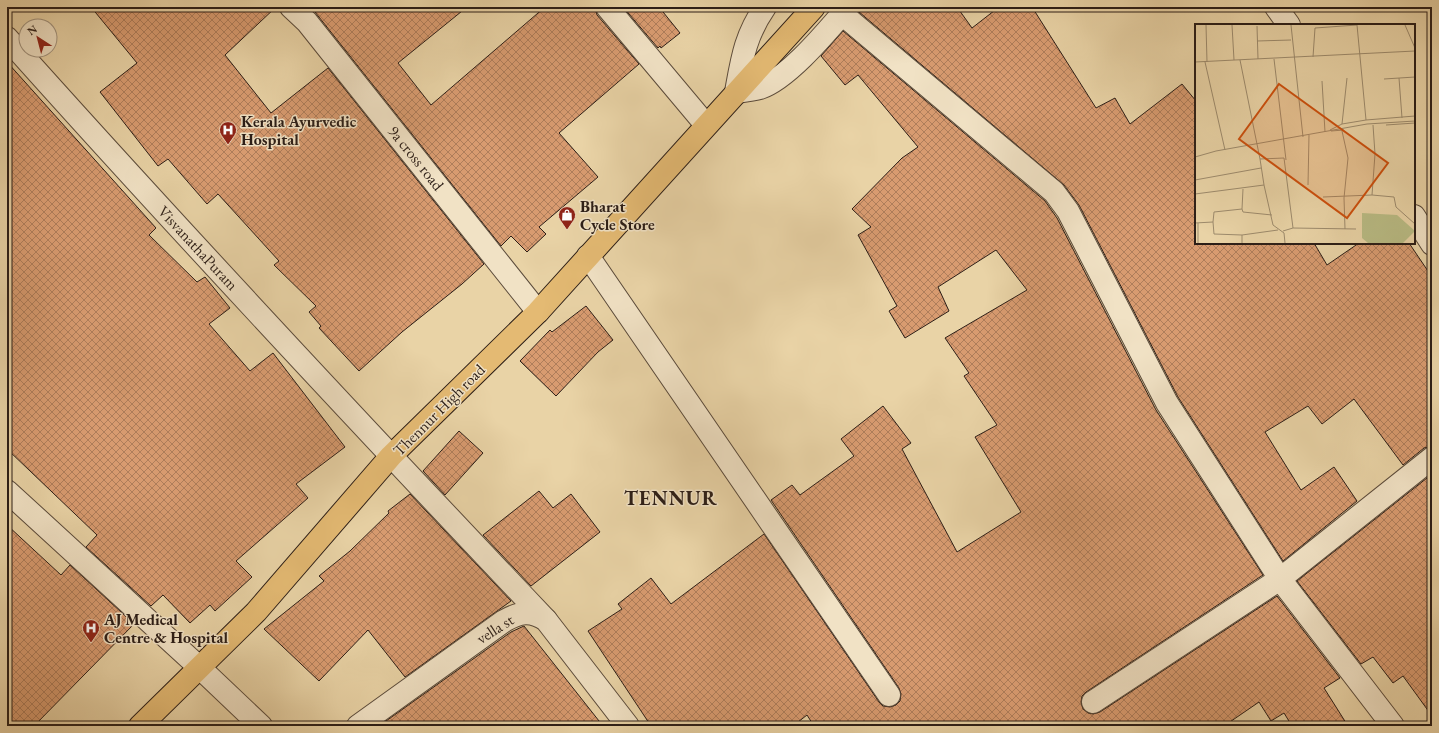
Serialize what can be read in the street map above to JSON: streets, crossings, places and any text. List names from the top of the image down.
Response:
{
  "streets": {
    "main road": ["Thennur High road"],
    "street": ["9a cross road", "VisvanathaPuram", "vella st"]
  },
  "crossings": [
    ["9a cross road", "Thennur High road"],
    ["VisvanathaPuram", "Thennur High road"],
    ["VisvanathaPuram", "vella st"]
  ],
  "districts": ["TENNUR"],
  "places": {
    "hospital": ["Kerala Ayurvedic Hospital", "AJ Medical Centre & Hospital"],
    "shop": ["Bharat Cycle Store"]
  },
  "north": "top left"
}
